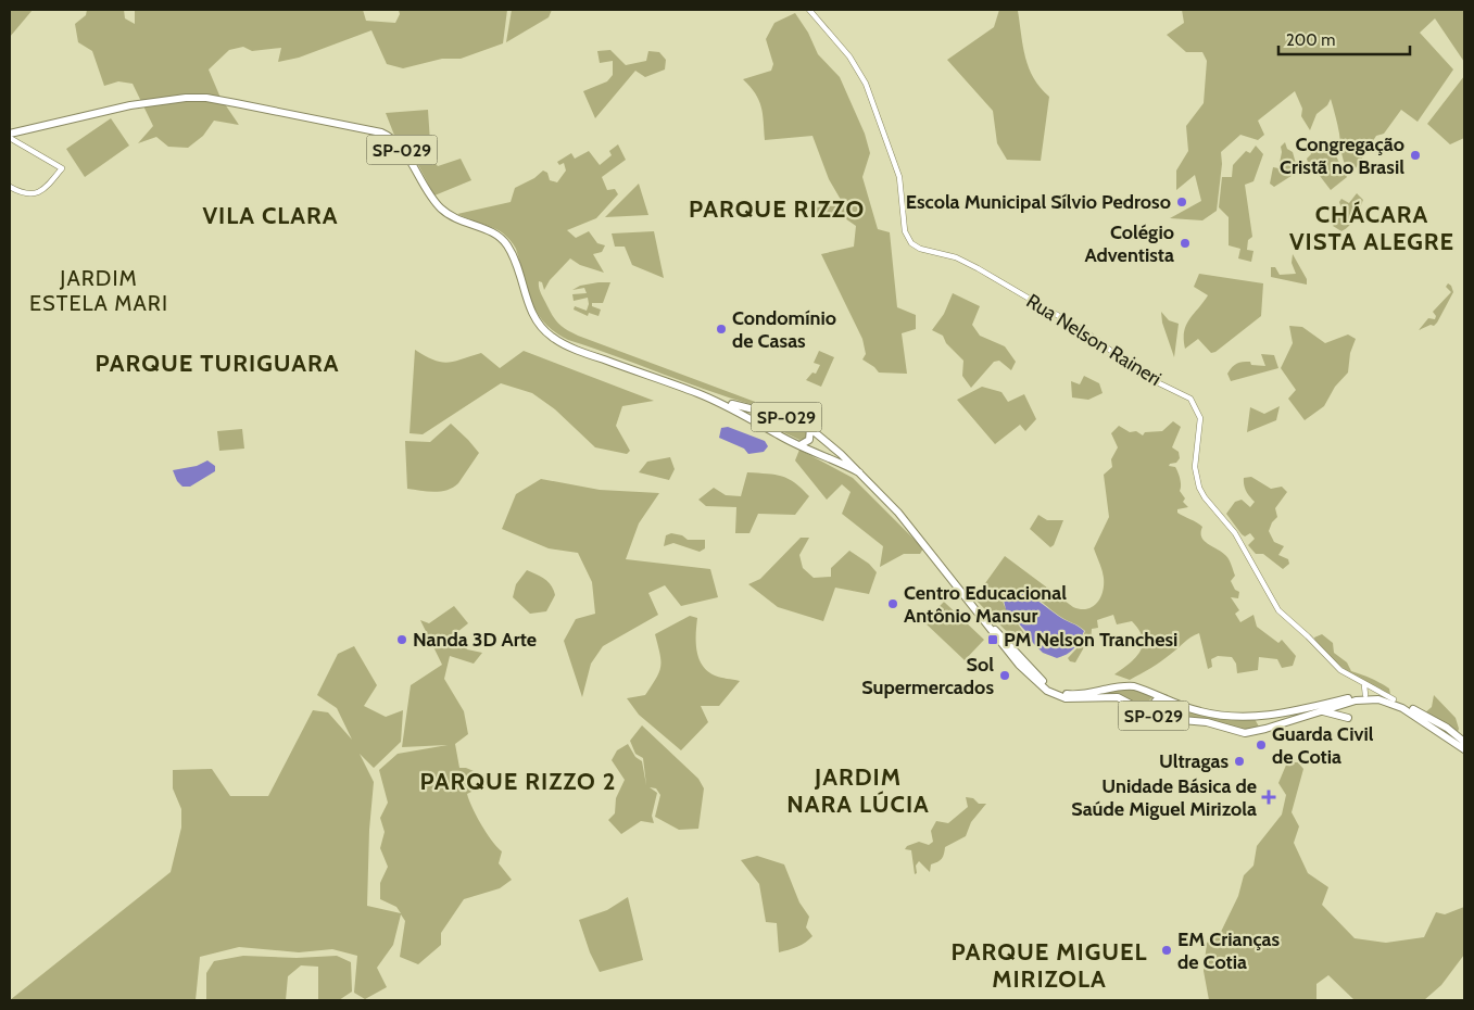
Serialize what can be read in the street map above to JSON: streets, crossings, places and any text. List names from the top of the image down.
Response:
{
  "streets": {
    "highway": ["SP-029"],
    "main road": ["Rua Nelson Raineri"]
  },
  "crossings": [
    ["SP-029", "Rua Nelson Raineri"]
  ],
  "districts": [
    "PARQUE RIZZO",
    "CHÁCARA VISTA ALEGRE",
    "VILA CLARA",
    "JARDIM ESTELA MARI",
    "PARQUE TURIGUARA",
    "JARDIM NARA LÚCIA",
    "PARQUE RIZZO 2",
    "PARQUE MIGUEL MIRIZOLA"
  ],
  "places": {
    "other": [
      "Congregação Cristã no Brasil",
      "Escola Municipal Sílvio Pedroso",
      "Colégio Adventista",
      "Condomínio de Casas",
      "Centro Educacional Antônio Mansur",
      "Nanda 3D Arte",
      "Sol Supermercados",
      "Guarda Civil de Cotia",
      "Ultragas",
      "EM Crianças de Cotia"
    ],
    "transit": ["PM Nelson Tranchesi"],
    "health": ["Unidade Básica de Saúde Miguel Mirizola"]
  },
  "scale_bar": "200 m"
}
